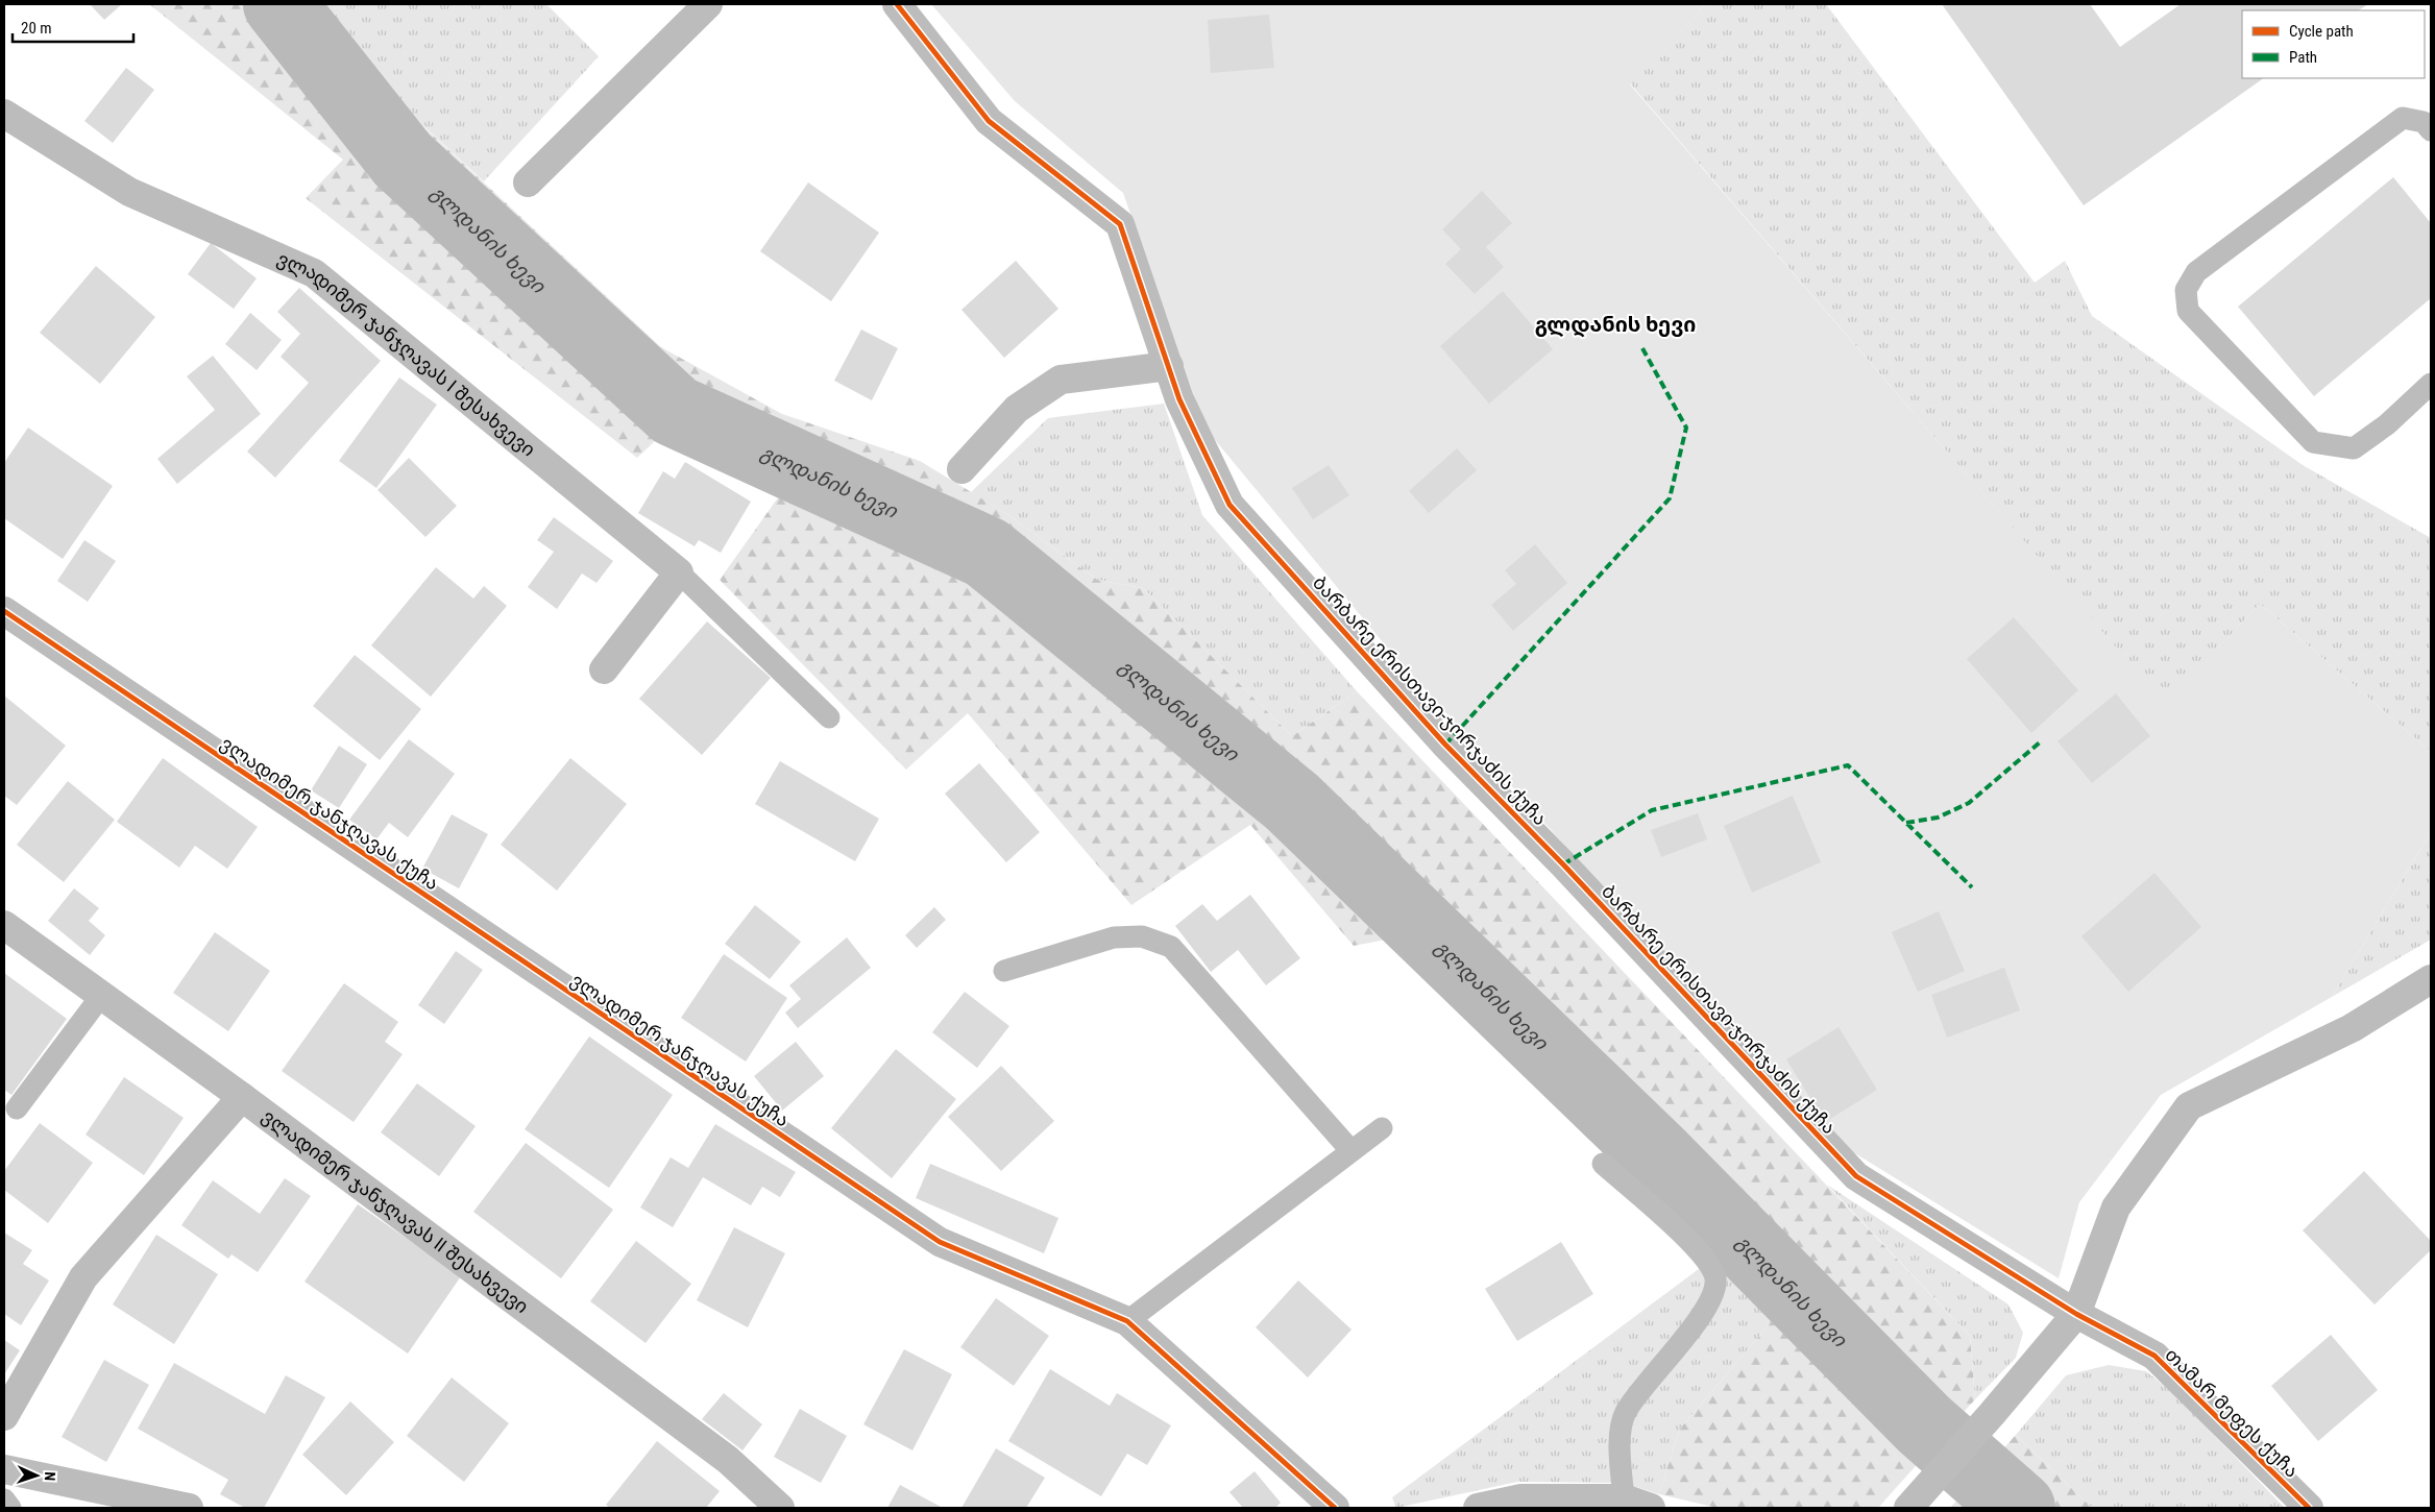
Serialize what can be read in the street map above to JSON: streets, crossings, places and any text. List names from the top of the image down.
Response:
{
  "streets": {
    "street": [
      "ვლადიმერ ჯანჯღავას I შესახვევი",
      "ბარბარე ერისთავი-ჯორჯაძის ქუჩა",
      "ვლადიმერ ჯანჯღავას ქუჩა",
      "ვლადიმერ ჯანჯღავას II შესახვევი",
      "თამარ მეფეს ქუჩა"
    ]
  },
  "crossings": [
    ["ბარბარე ერისთავი-ჯორჯაძის ქუჩა", "თამარ მეფეს ქუჩა"]
  ],
  "districts": ["გლდანის ხევი"],
  "water": ["გლდანის ხევი"],
  "legend": ["Cycle path", "Path"],
  "scale_bar": "20 m",
  "north": "right"
}
